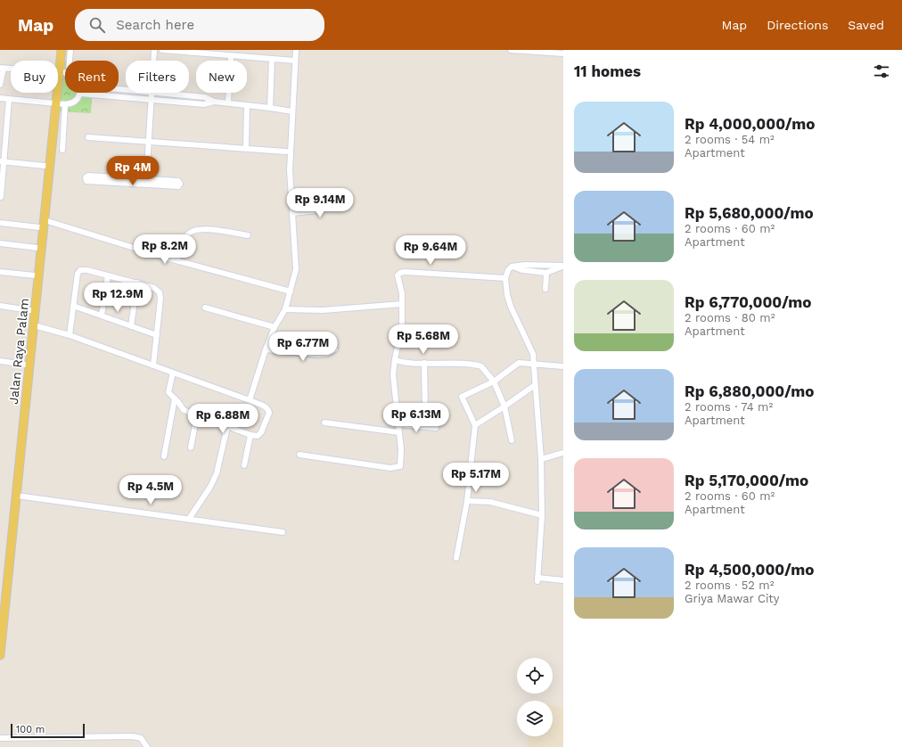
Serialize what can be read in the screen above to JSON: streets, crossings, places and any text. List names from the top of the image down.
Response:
{
  "streets": {
    "main road": ["Jalan Raya Palam"]
  },
  "scale_bar": "100 m",
  "page": {
    "header": "Map",
    "search": "Search here",
    "nav": ["Map", "Directions", "Saved"],
    "heading": "11 homes",
    "chip": [
      "Buy",
      "Rent",
      "Filters",
      "New"
    ],
    "list": [
      {
        "name": "Rp 4,000,000/mo",
        "note": "2 rooms · 54 m² · Apartment"
      },
      {
        "name": "Rp 5,680,000/mo",
        "note": "2 rooms · 60 m² · Apartment"
      },
      {
        "name": "Rp 6,770,000/mo",
        "note": "2 rooms · 80 m² · Apartment"
      },
      {
        "name": "Rp 6,880,000/mo",
        "note": "2 rooms · 74 m² · Apartment"
      },
      {
        "name": "Rp 5,170,000/mo",
        "note": "2 rooms · 60 m² · Apartment"
      },
      {
        "name": "Rp 4,500,000/mo",
        "note": "2 rooms · 52 m² · Griya Mawar City"
      }
    ],
    "price": [
      "Rp 4M",
      "Rp 9.14M",
      "Rp 8.2M",
      "Rp 9.64M",
      "Rp 12.9M",
      "Rp 5.68M",
      "Rp 6.77M",
      "Rp 6.13M",
      "Rp 6.88M",
      "Rp 5.17M",
      "Rp 4.5M"
    ],
    "scale": "100 m"
  }
}
